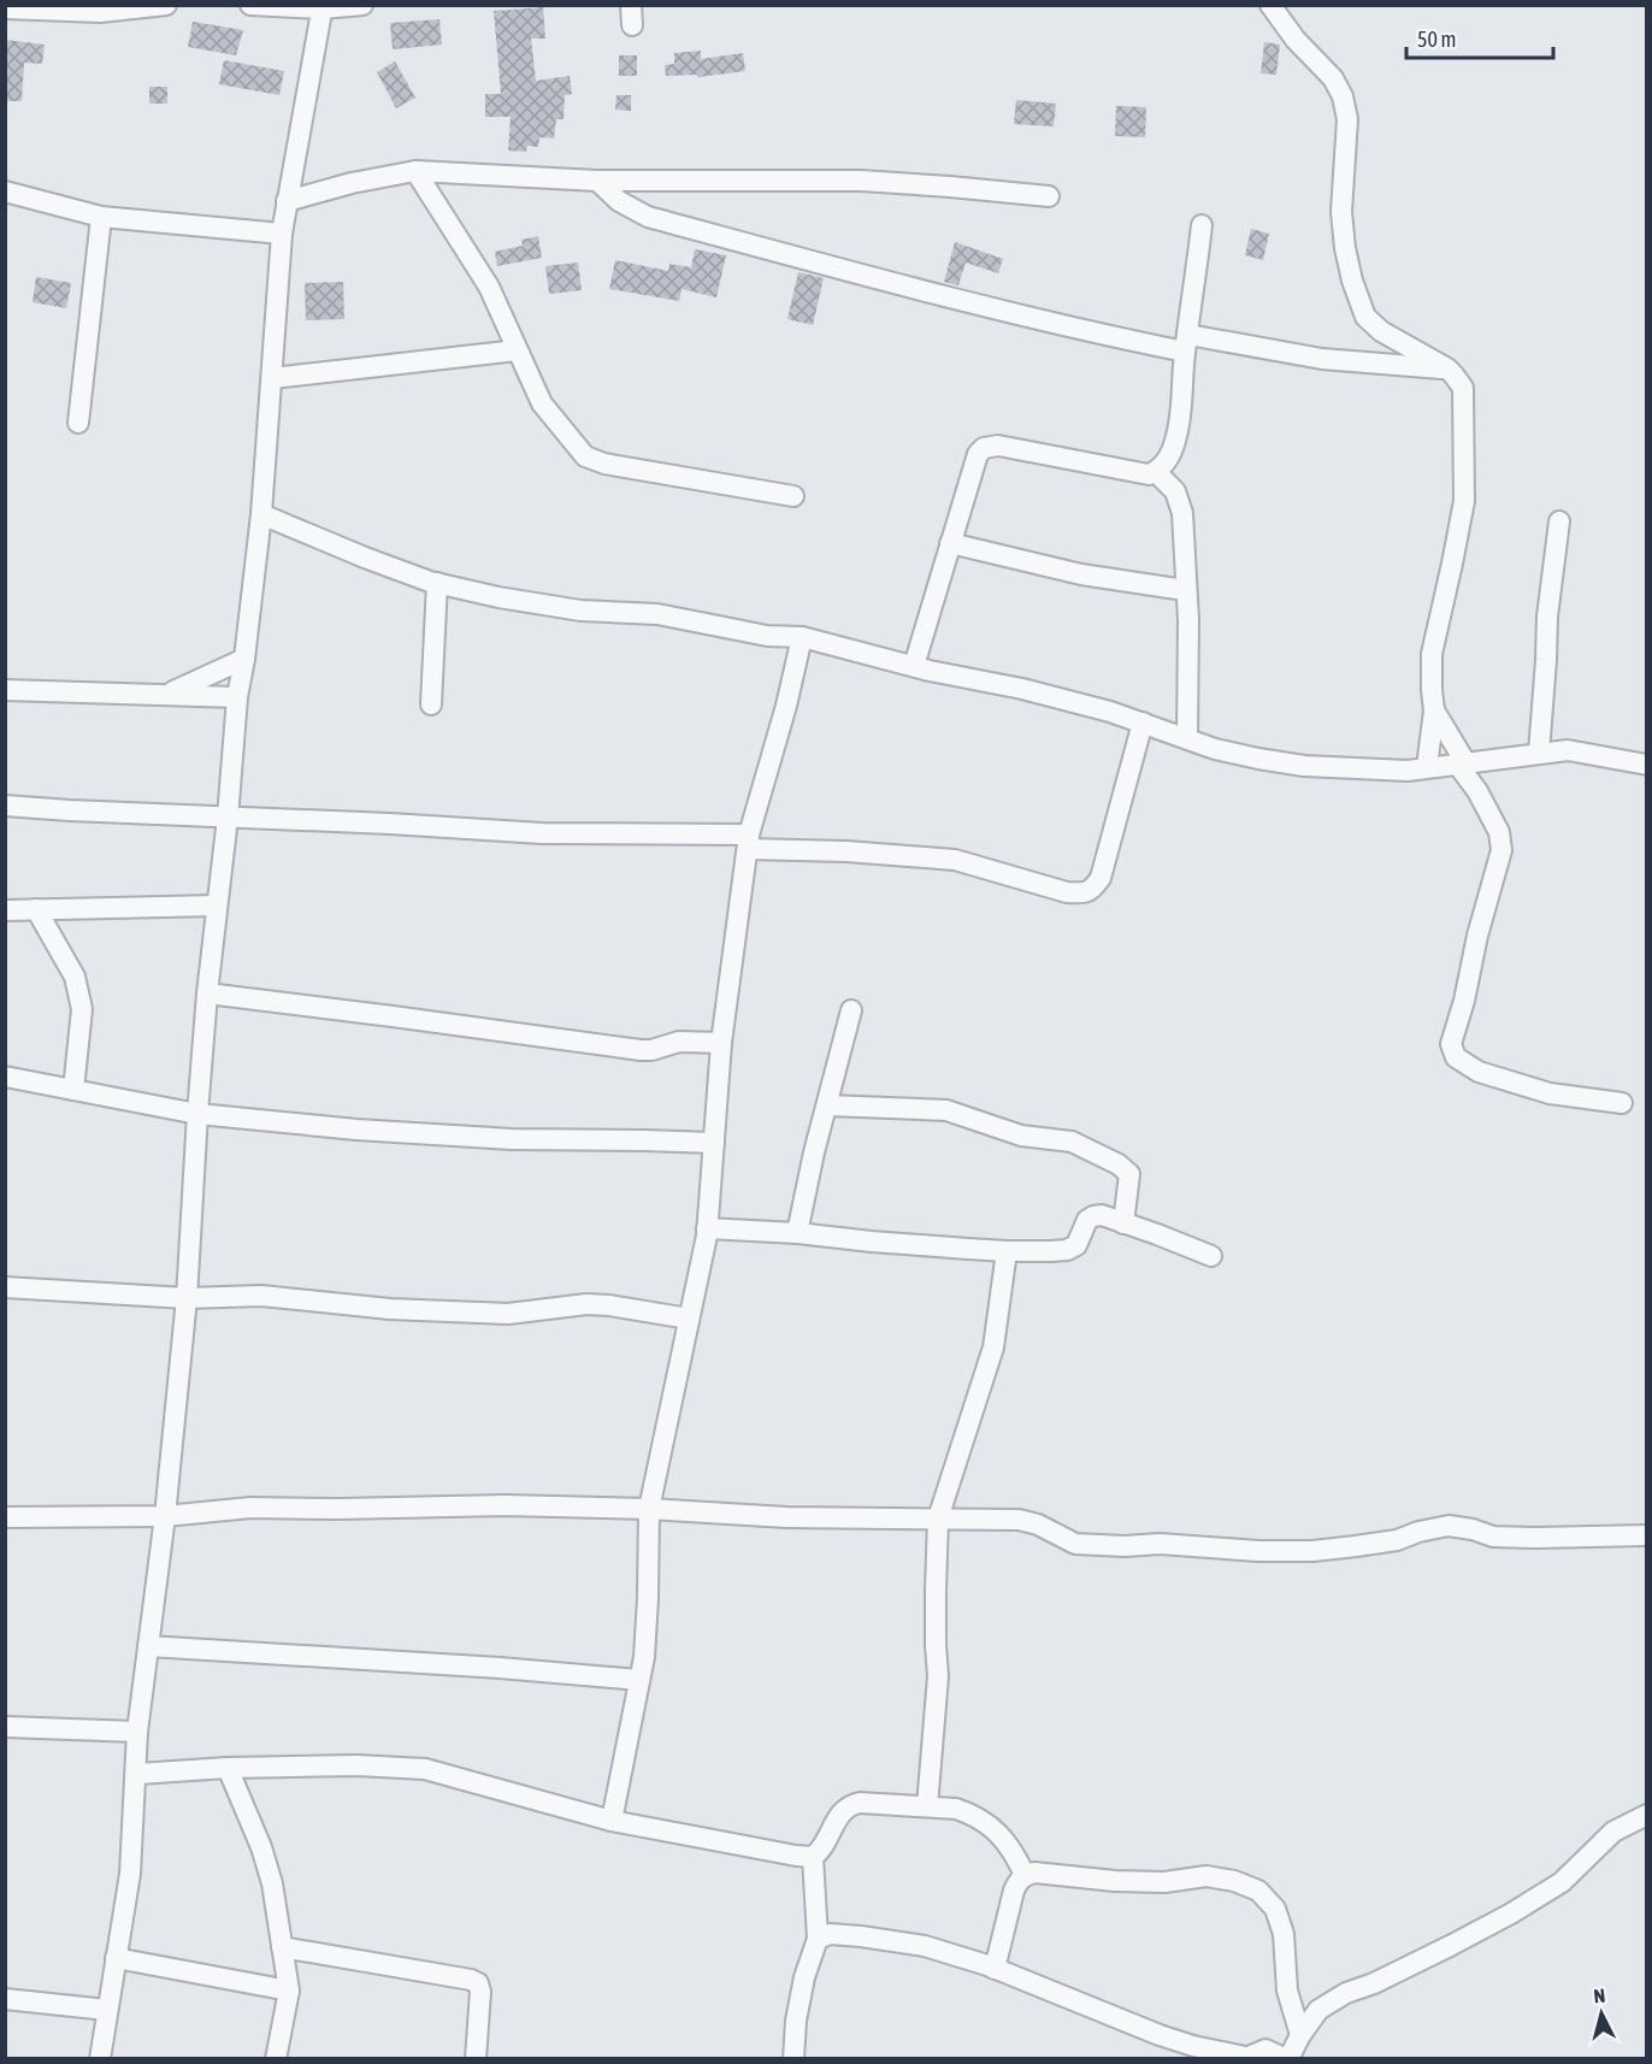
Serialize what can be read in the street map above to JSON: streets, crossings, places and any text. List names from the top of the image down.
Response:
{
  "scale_bar": "50 m",
  "north": "top"
}
